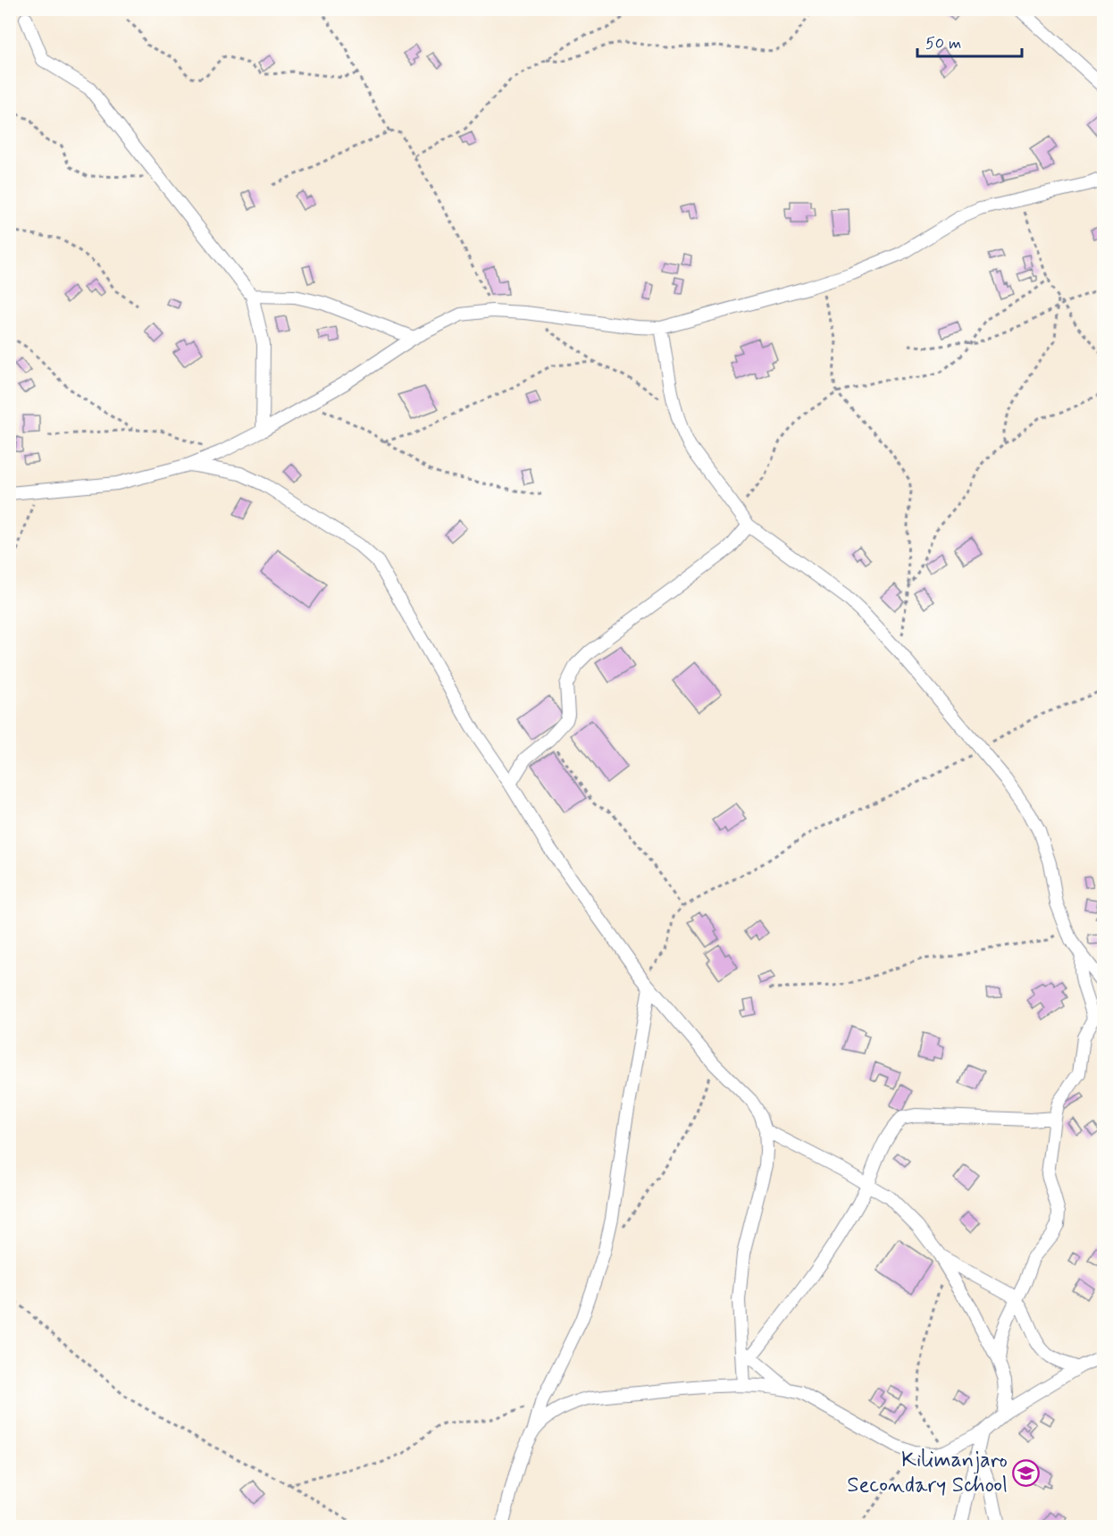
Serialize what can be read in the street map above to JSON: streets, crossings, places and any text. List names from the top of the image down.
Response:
{
  "places": {
    "school or university": ["Kilimanjaro Secondary School"]
  },
  "scale_bar": "50 m"
}
